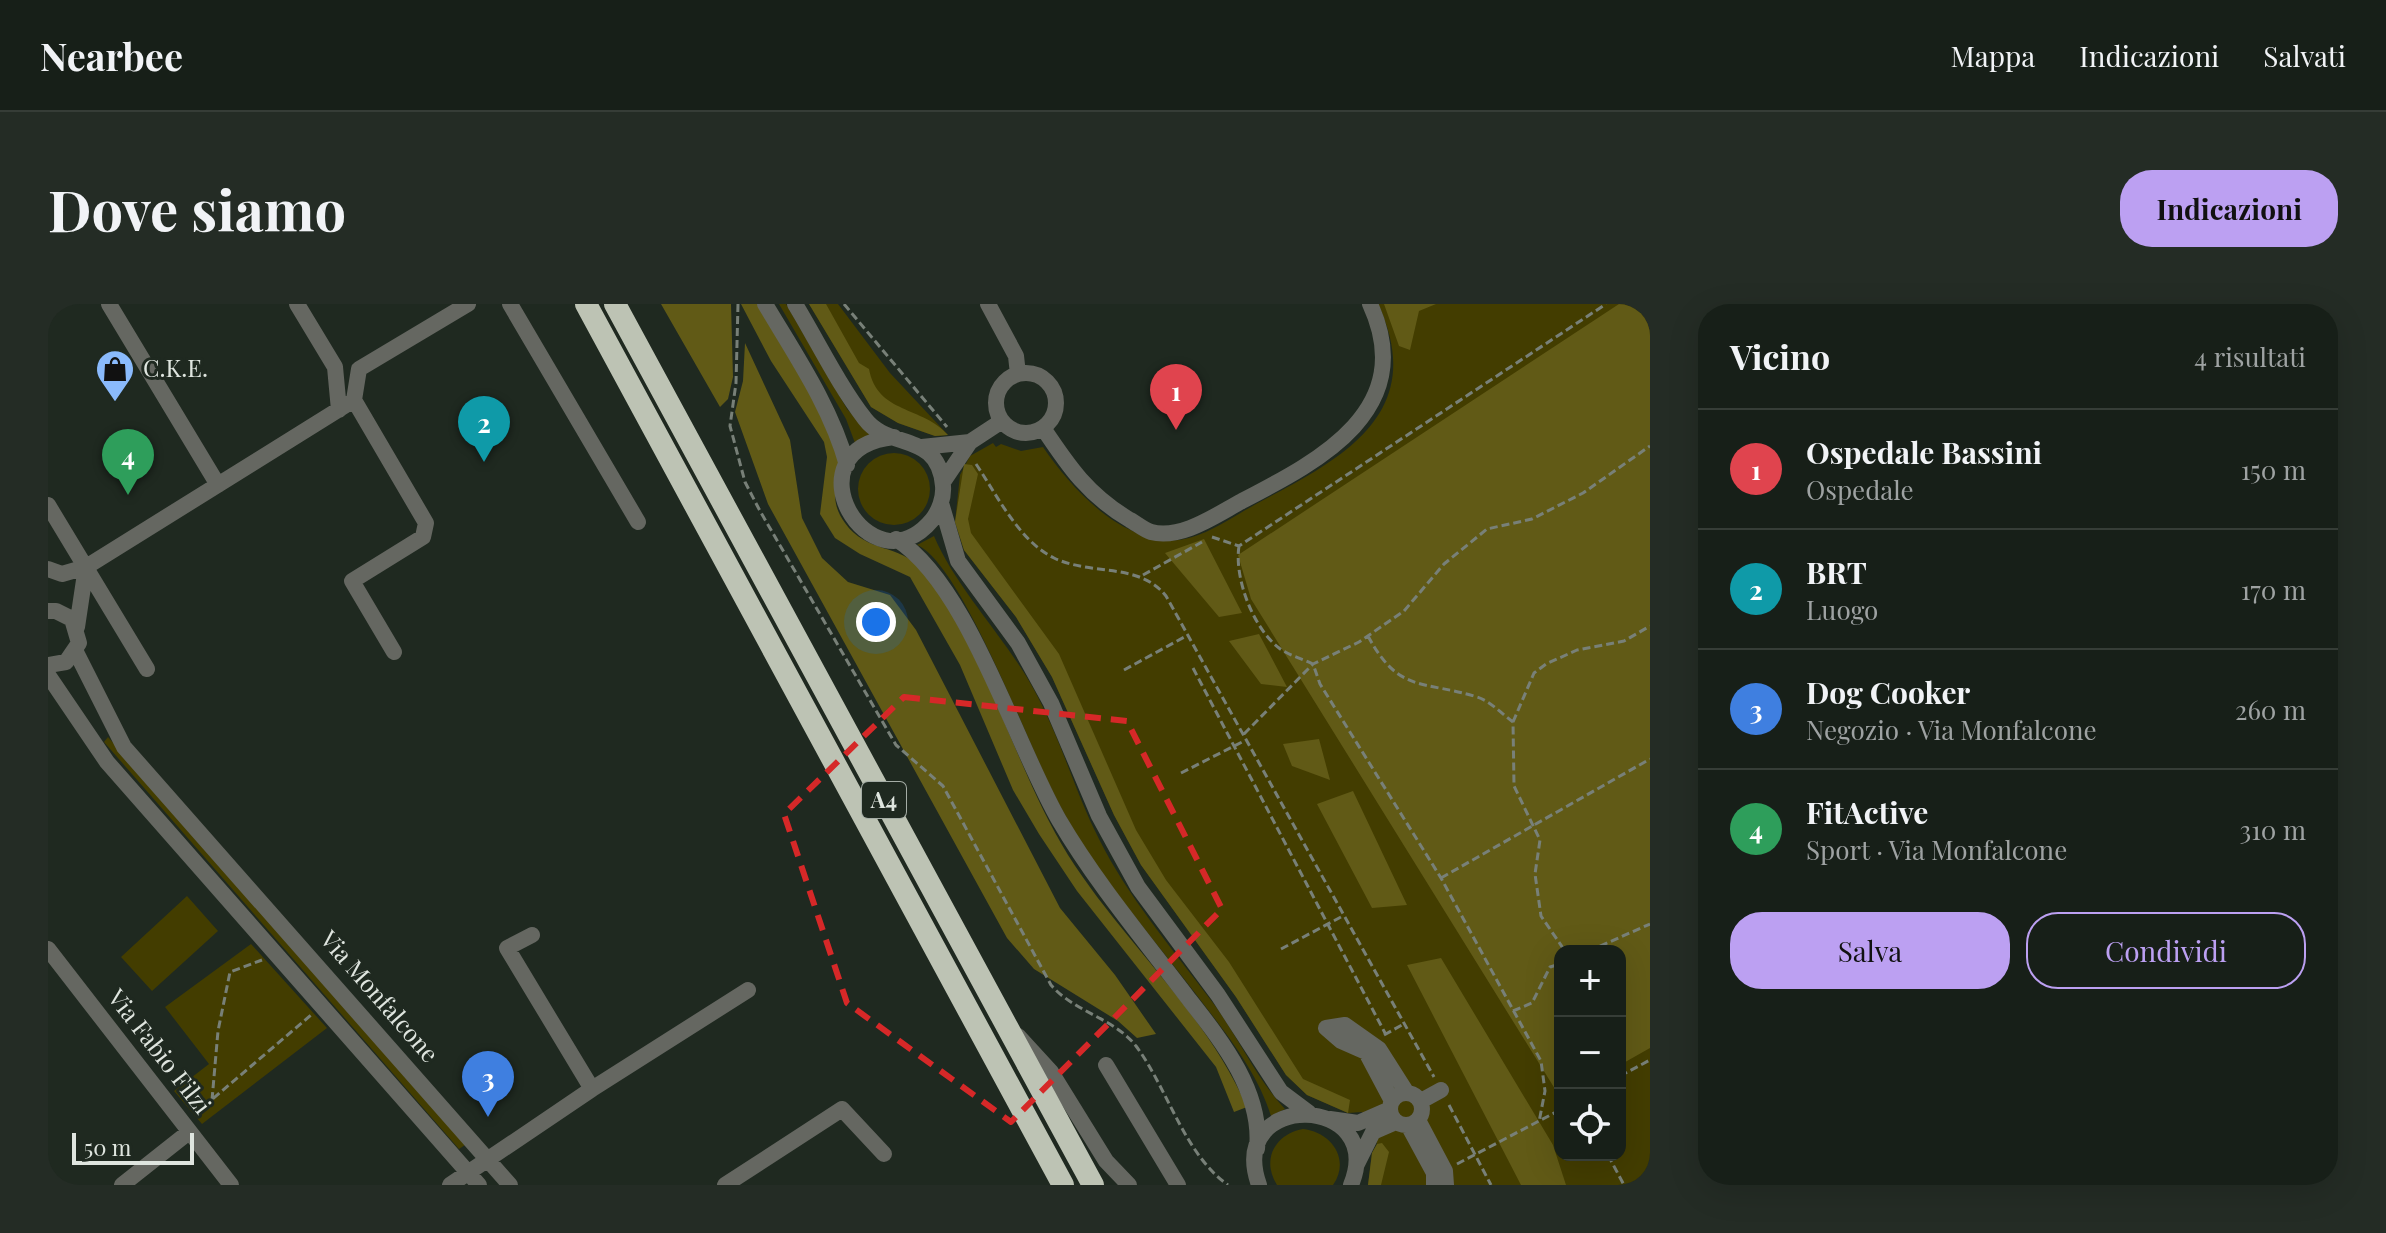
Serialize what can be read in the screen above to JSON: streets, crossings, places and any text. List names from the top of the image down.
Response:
{
  "streets": {
    "highway": ["A4"],
    "street": ["Via Monfalcone", "Via Fabio Filzi"]
  },
  "places": {
    "shop": ["C.K.E."]
  },
  "scale_bar": "50 m",
  "page": {
    "header": "Nearbee",
    "nav": ["Mappa", "Indicazioni", "Salvati"],
    "buttons": [
      "Indicazioni",
      ["Salva", "Condividi"]
    ],
    "title": "Dove siamo",
    "heading": ["Vicino", "4 risultati"],
    "pins": [
      "1",
      "2",
      "4",
      "3"
    ],
    "list": [
      {
        "mark": "1",
        "name": "Ospedale Bassini",
        "note": "Ospedale",
        "value": "150 m"
      },
      {
        "mark": "2",
        "name": "BRT",
        "note": "Luogo",
        "value": "170 m"
      },
      {
        "mark": "3",
        "name": "Dog Cooker",
        "note": "Negozio · Via Monfalcone",
        "value": "260 m"
      },
      {
        "mark": "4",
        "name": "FitActive",
        "note": "Sport · Via Monfalcone",
        "value": "310 m"
      }
    ],
    "map_buttons": ["+", "−"],
    "scale": "50 m"
  }
}
